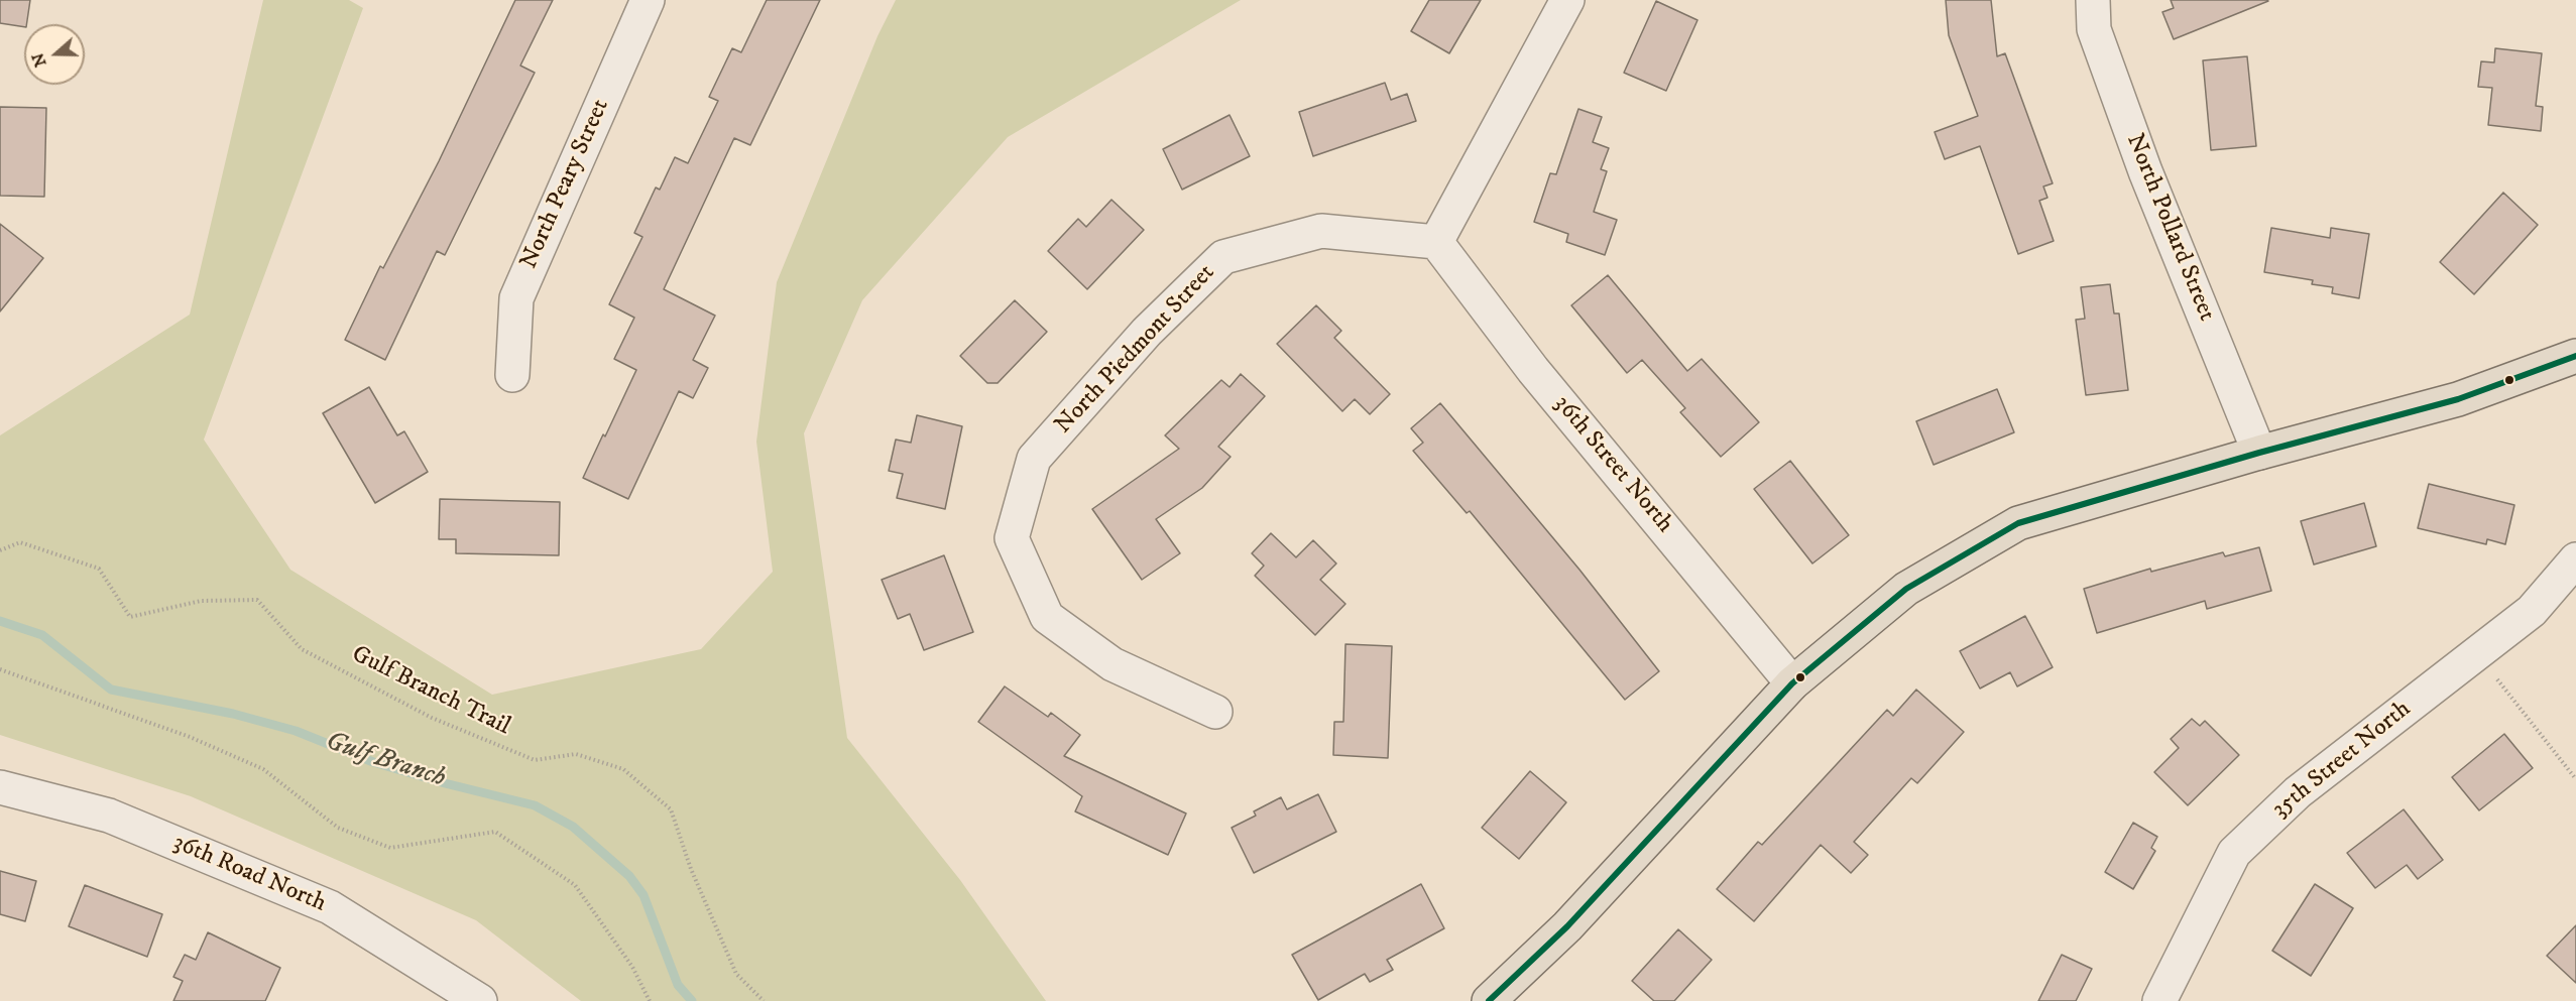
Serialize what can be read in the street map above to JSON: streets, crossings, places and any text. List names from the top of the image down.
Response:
{
  "streets": {
    "street": [
      "North Peary Street",
      "North Pollard Street",
      "North Piedmont Street",
      "36th Street North",
      "35th Street North",
      "36th Road North"
    ],
    "path": ["Gulf Branch Trail"]
  },
  "crossings": [
    ["North Piedmont Street", "36th Street North"]
  ],
  "water": ["Gulf Branch"],
  "north": "left"
}
